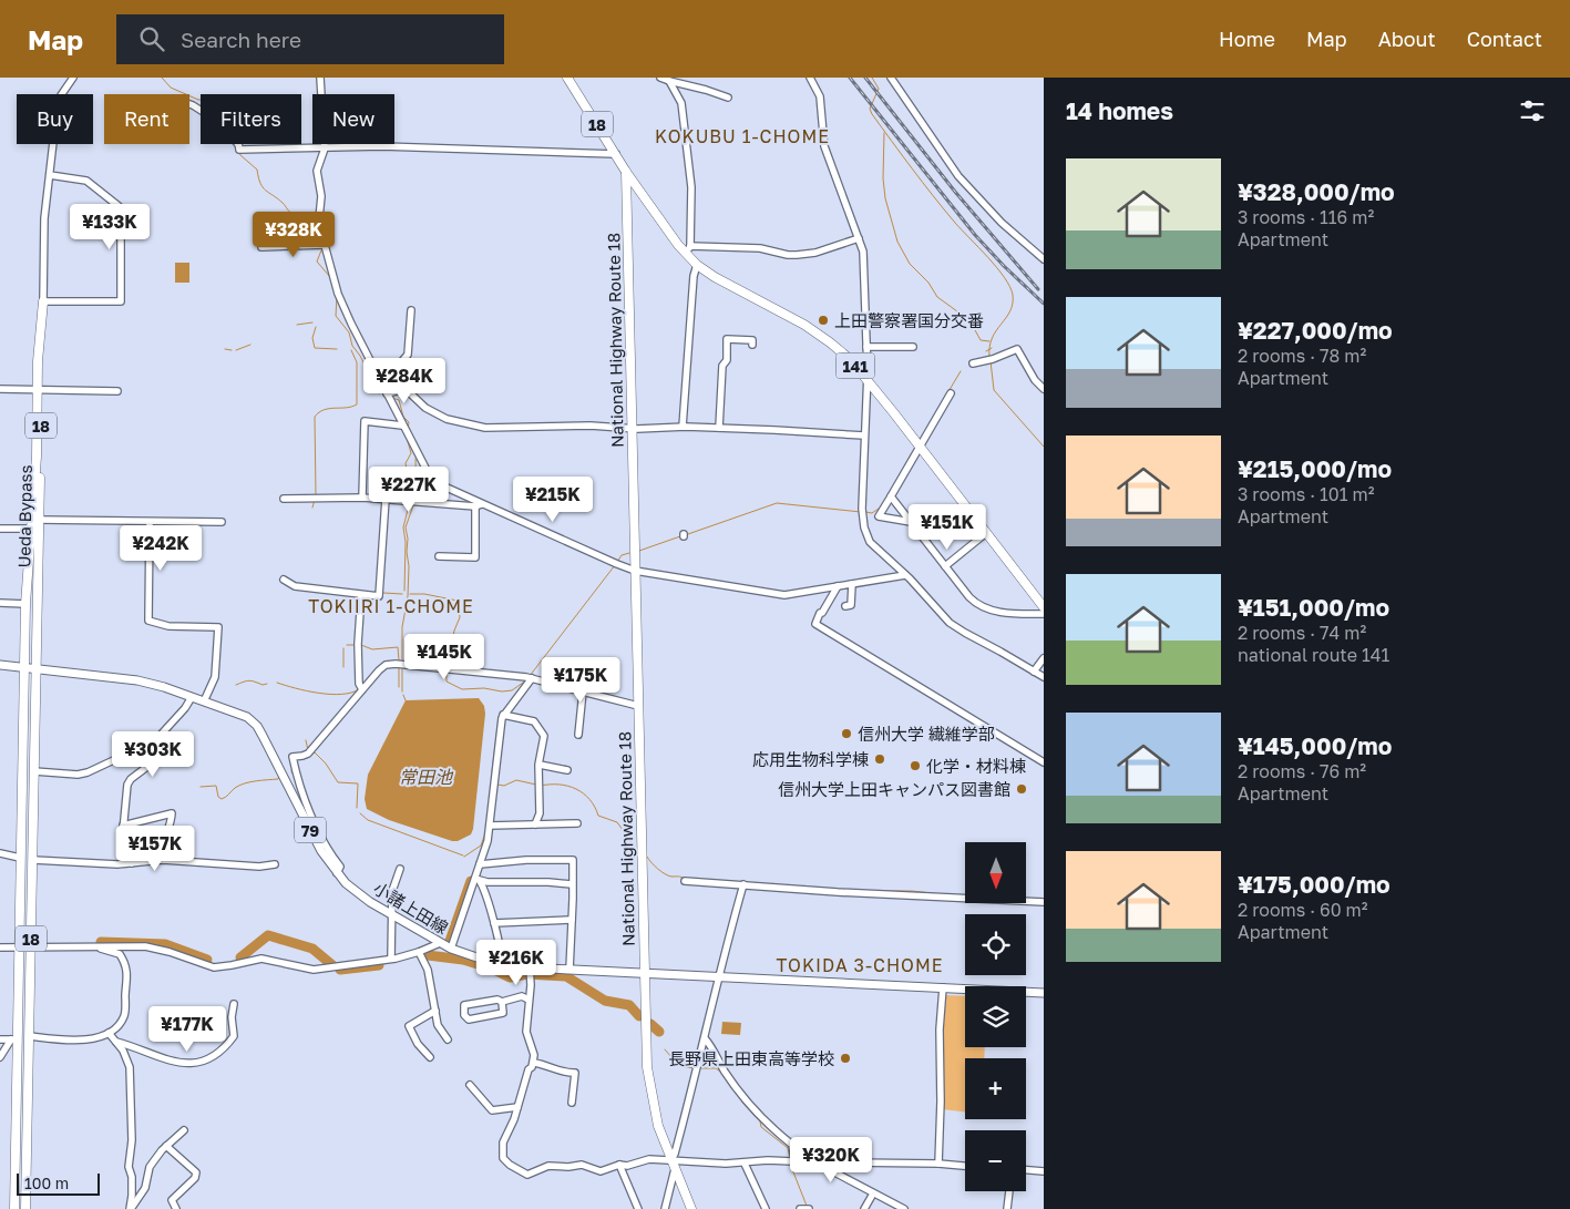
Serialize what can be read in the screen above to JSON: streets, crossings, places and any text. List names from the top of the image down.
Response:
{
  "streets": {
    "highway": [
      "18",
      "National Highway Route 18",
      "141",
      "Ueda Bypass"
    ],
    "main road": ["79", "小諸上田線"]
  },
  "crossings": [
    ["National Highway Route 18", "141"],
    ["National Highway Route 18", "小諸上田線"],
    ["Ueda Bypass", "小諸上田線"]
  ],
  "districts": ["KOKUBU 1-CHOME", "TOKIIRI 1-CHOME", "TOKIDA 3-CHOME"],
  "water": ["常田池"],
  "places": [
    "上田警察署国分交番",
    "信州大学 繊維学部",
    "応用生物科学棟",
    "化学・材料棟",
    "信州大学上田キャンパス図書館",
    "長野県上田東高等学校"
  ],
  "scale_bar": "100 m",
  "north": "bottom",
  "page": {
    "header": "Map",
    "search": "Search here",
    "nav": [
      "Home",
      "Map",
      "About",
      "Contact"
    ],
    "heading": "14 homes",
    "chip": [
      "Buy",
      "Rent",
      "Filters",
      "New"
    ],
    "list": [
      {
        "name": "¥328,000/mo",
        "note": "3 rooms · 116 m² · Apartment"
      },
      {
        "name": "¥227,000/mo",
        "note": "2 rooms · 78 m² · Apartment"
      },
      {
        "name": "¥215,000/mo",
        "note": "3 rooms · 101 m² · Apartment"
      },
      {
        "name": "¥151,000/mo",
        "note": "2 rooms · 74 m² · national route 141"
      },
      {
        "name": "¥145,000/mo",
        "note": "2 rooms · 76 m² · Apartment"
      },
      {
        "name": "¥175,000/mo",
        "note": "2 rooms · 60 m² · Apartment"
      }
    ],
    "price": [
      "¥133K",
      "¥328K",
      "¥284K",
      "¥227K",
      "¥215K",
      "¥151K",
      "¥242K",
      "¥145K",
      "¥175K",
      "¥303K",
      "¥157K",
      "¥216K",
      "¥177K",
      "¥320K"
    ],
    "map_buttons": ["+", "−"],
    "scale": "100 m"
  }
}
